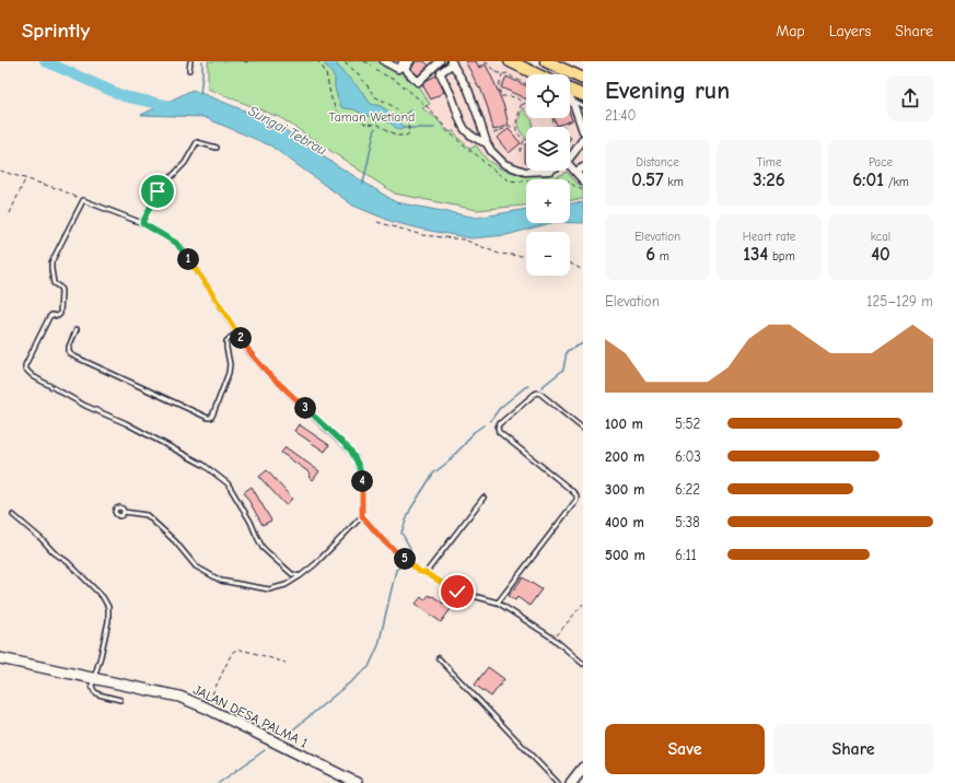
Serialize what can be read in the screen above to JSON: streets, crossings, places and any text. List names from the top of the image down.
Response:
{
  "streets": {
    "street": ["JALAN DESA PALMA 1"]
  },
  "water": ["Sungai Tebrau"],
  "parks": ["Taman Wetland"],
  "page": {
    "header": "Sprintly",
    "nav": ["Map", "Layers", "Share"],
    "heading": ["Evening run", "21:40"],
    "map_buttons": ["+", "−"],
    "stats": [
      ["Distance", "0.57 km"],
      ["Time", "3:26"],
      ["Pace", "6:01 /km"],
      ["Elevation", "6 m"],
      ["Heart rate", "134 bpm"],
      ["kcal", "40"]
    ],
    "pins": [
      "1",
      "2",
      "3",
      "4",
      "5"
    ],
    "chart": ["Elevation", "125–129 m"],
    "list": [
      {
        "name": "100 m",
        "note": "5:52"
      },
      {
        "name": "200 m",
        "note": "6:03"
      },
      {
        "name": "300 m",
        "note": "6:22"
      },
      {
        "name": "400 m",
        "note": "5:38"
      },
      {
        "name": "500 m",
        "note": "6:11"
      }
    ],
    "buttons": ["Save", "Share"]
  }
}
